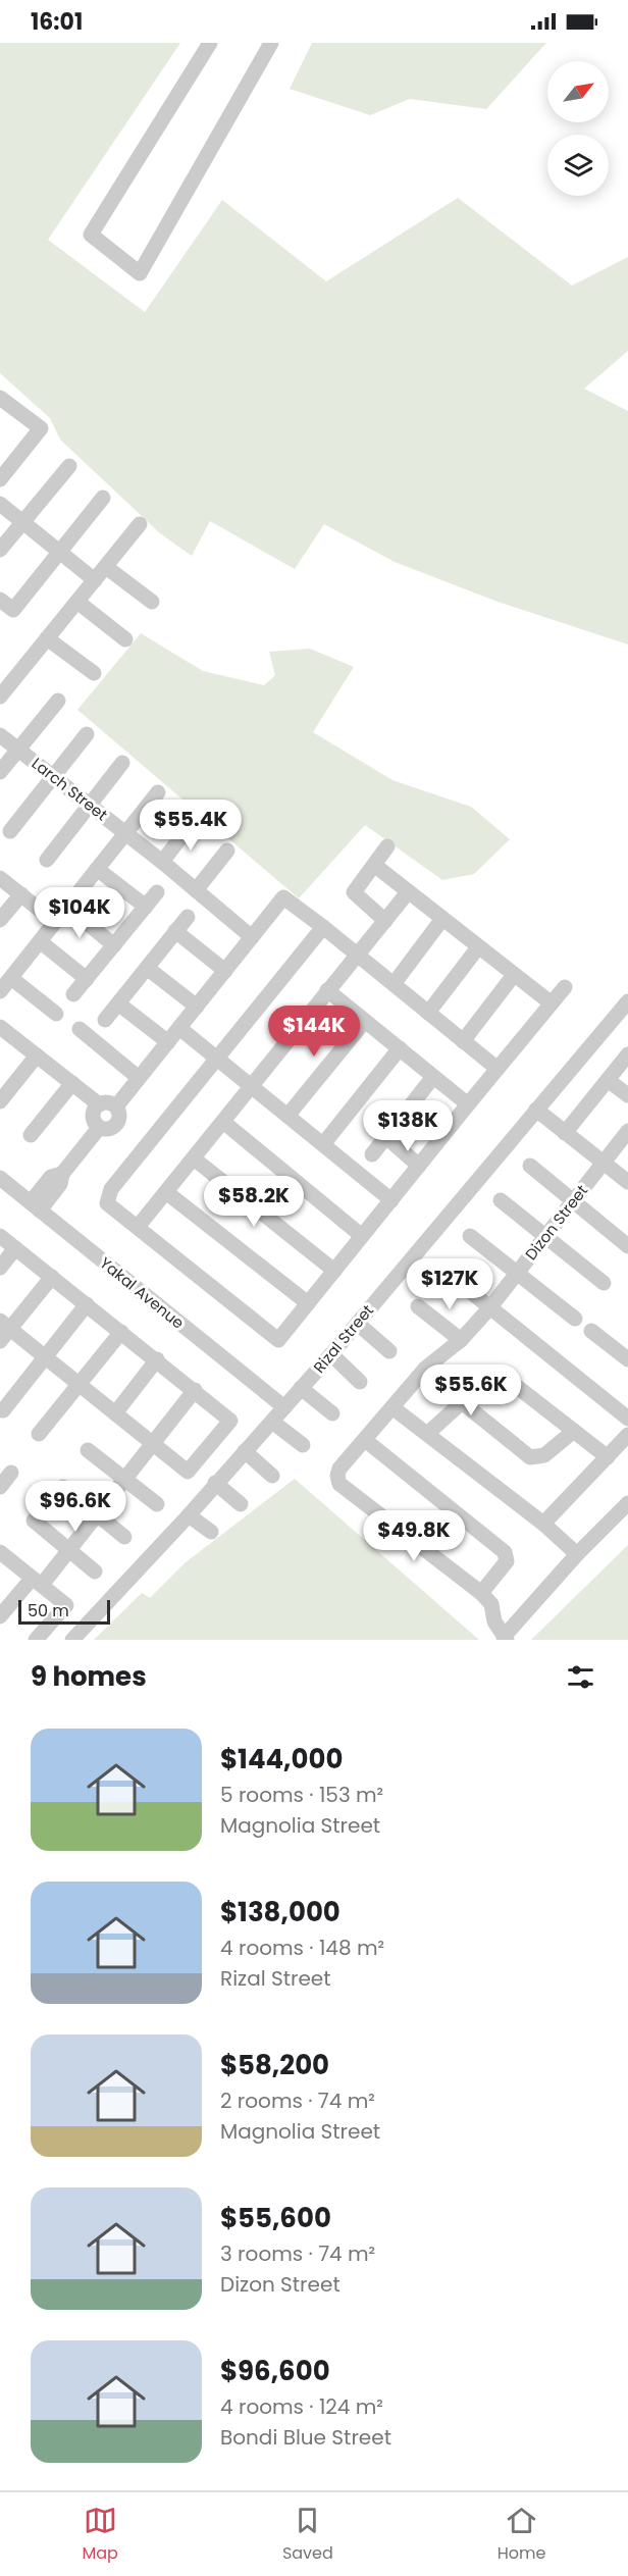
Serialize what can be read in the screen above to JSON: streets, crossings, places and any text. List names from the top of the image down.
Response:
{
  "streets": {
    "street": [
      "Larch Street",
      "Dizon Street",
      "Yakal Avenue",
      "Rizal Street"
    ]
  },
  "crossings": [
    ["Yakal Avenue", "Rizal Street"]
  ],
  "scale_bar": "50 m",
  "north": "top right",
  "page": {
    "status": "16:01",
    "price": [
      "$55.4K",
      "$104K",
      "$144K",
      "$138K",
      "$58.2K",
      "$127K",
      "$55.6K",
      "$96.6K",
      "$49.8K"
    ],
    "scale": "50 m",
    "heading": "9 homes",
    "list": [
      {
        "name": "$144,000",
        "note": "5 rooms · 153 m² · Magnolia Street"
      },
      {
        "name": "$138,000",
        "note": "4 rooms · 148 m² · Rizal Street"
      },
      {
        "name": "$58,200",
        "note": "2 rooms · 74 m² · Magnolia Street"
      },
      {
        "name": "$55,600",
        "note": "3 rooms · 74 m² · Dizon Street"
      },
      {
        "name": "$96,600",
        "note": "4 rooms · 124 m² · Bondi Blue Street"
      }
    ],
    "tabs": ["Map", "Saved", "Home"]
  }
}
